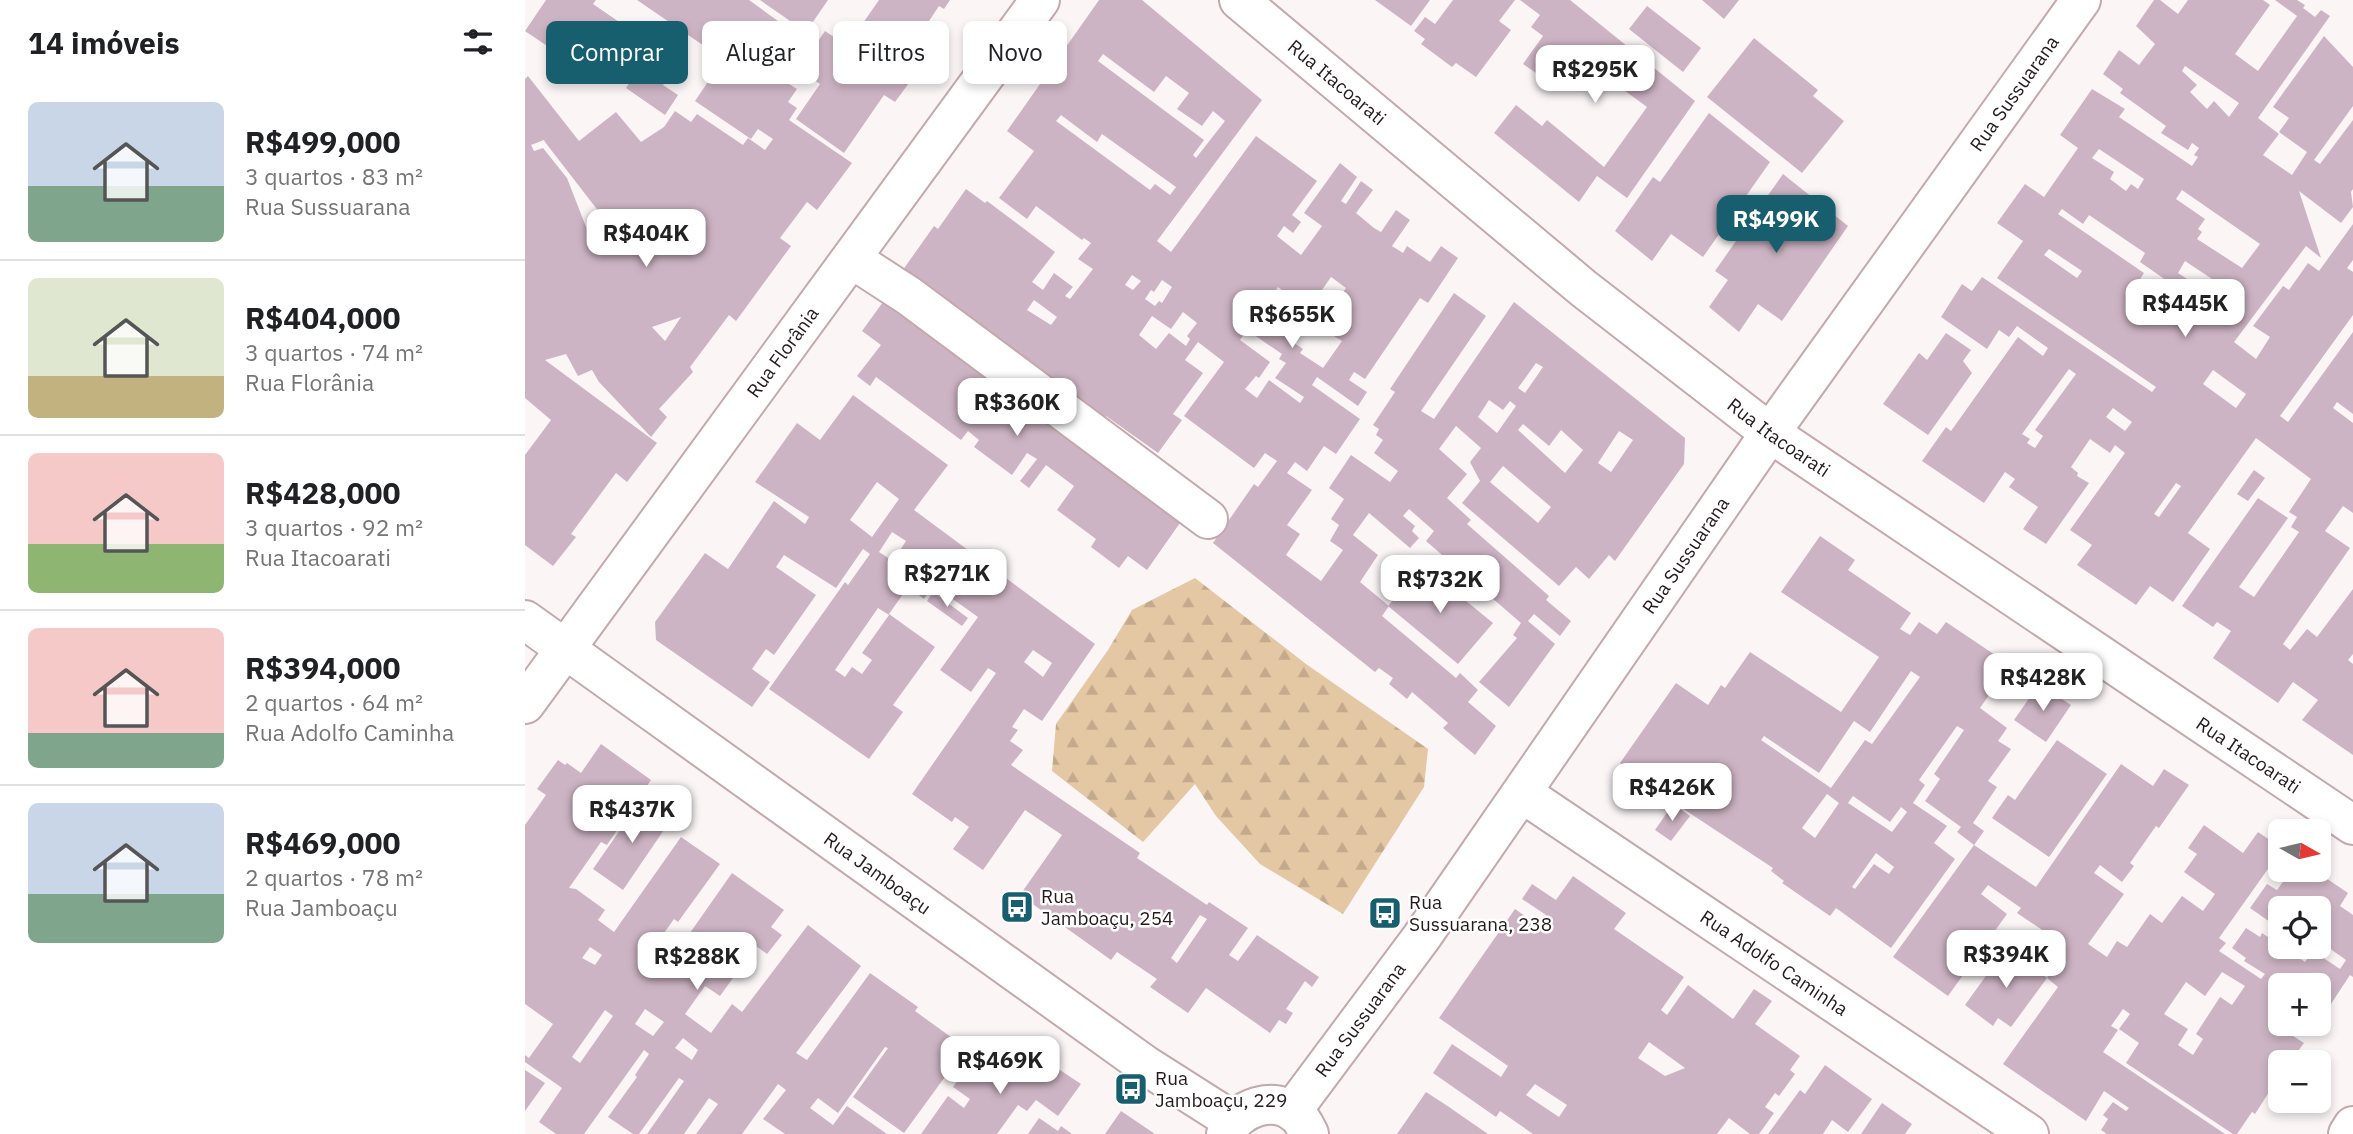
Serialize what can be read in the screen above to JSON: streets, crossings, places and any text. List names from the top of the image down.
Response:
{
  "streets": {
    "street": [
      "Rua Itacoarati",
      "Rua Sussuarana",
      "Rua Florânia",
      "Rua Jamboaçu",
      "Rua Adolfo Caminha"
    ]
  },
  "crossings": [
    ["Rua Itacoarati", "Rua Sussuarana"],
    ["Rua Sussuarana", "Rua Adolfo Caminha"],
    ["Rua Florânia", "Rua Jamboaçu"]
  ],
  "places": {
    "bus stop": ["Rua Jamboaçu, 254", "Rua Sussuarana, 238", "Rua Jamboaçu, 229"]
  },
  "north": "right",
  "page": {
    "heading": "14 imóveis",
    "chip": [
      "Comprar",
      "Alugar",
      "Filtros",
      "Novo"
    ],
    "price": [
      "R$295K",
      "R$499K",
      "R$404K",
      "R$445K",
      "R$655K",
      "R$360K",
      "R$271K",
      "R$732K",
      "R$428K",
      "R$426K",
      "R$437K",
      "R$394K",
      "R$288K",
      "R$469K"
    ],
    "list": [
      {
        "name": "R$499,000",
        "note": "3 quartos · 83 m² · Rua Sussuarana"
      },
      {
        "name": "R$404,000",
        "note": "3 quartos · 74 m² · Rua Florânia"
      },
      {
        "name": "R$428,000",
        "note": "3 quartos · 92 m² · Rua Itacoarati"
      },
      {
        "name": "R$394,000",
        "note": "2 quartos · 64 m² · Rua Adolfo Caminha"
      },
      {
        "name": "R$469,000",
        "note": "2 quartos · 78 m² · Rua Jamboaçu"
      }
    ],
    "map_buttons": ["+", "−"]
  }
}
